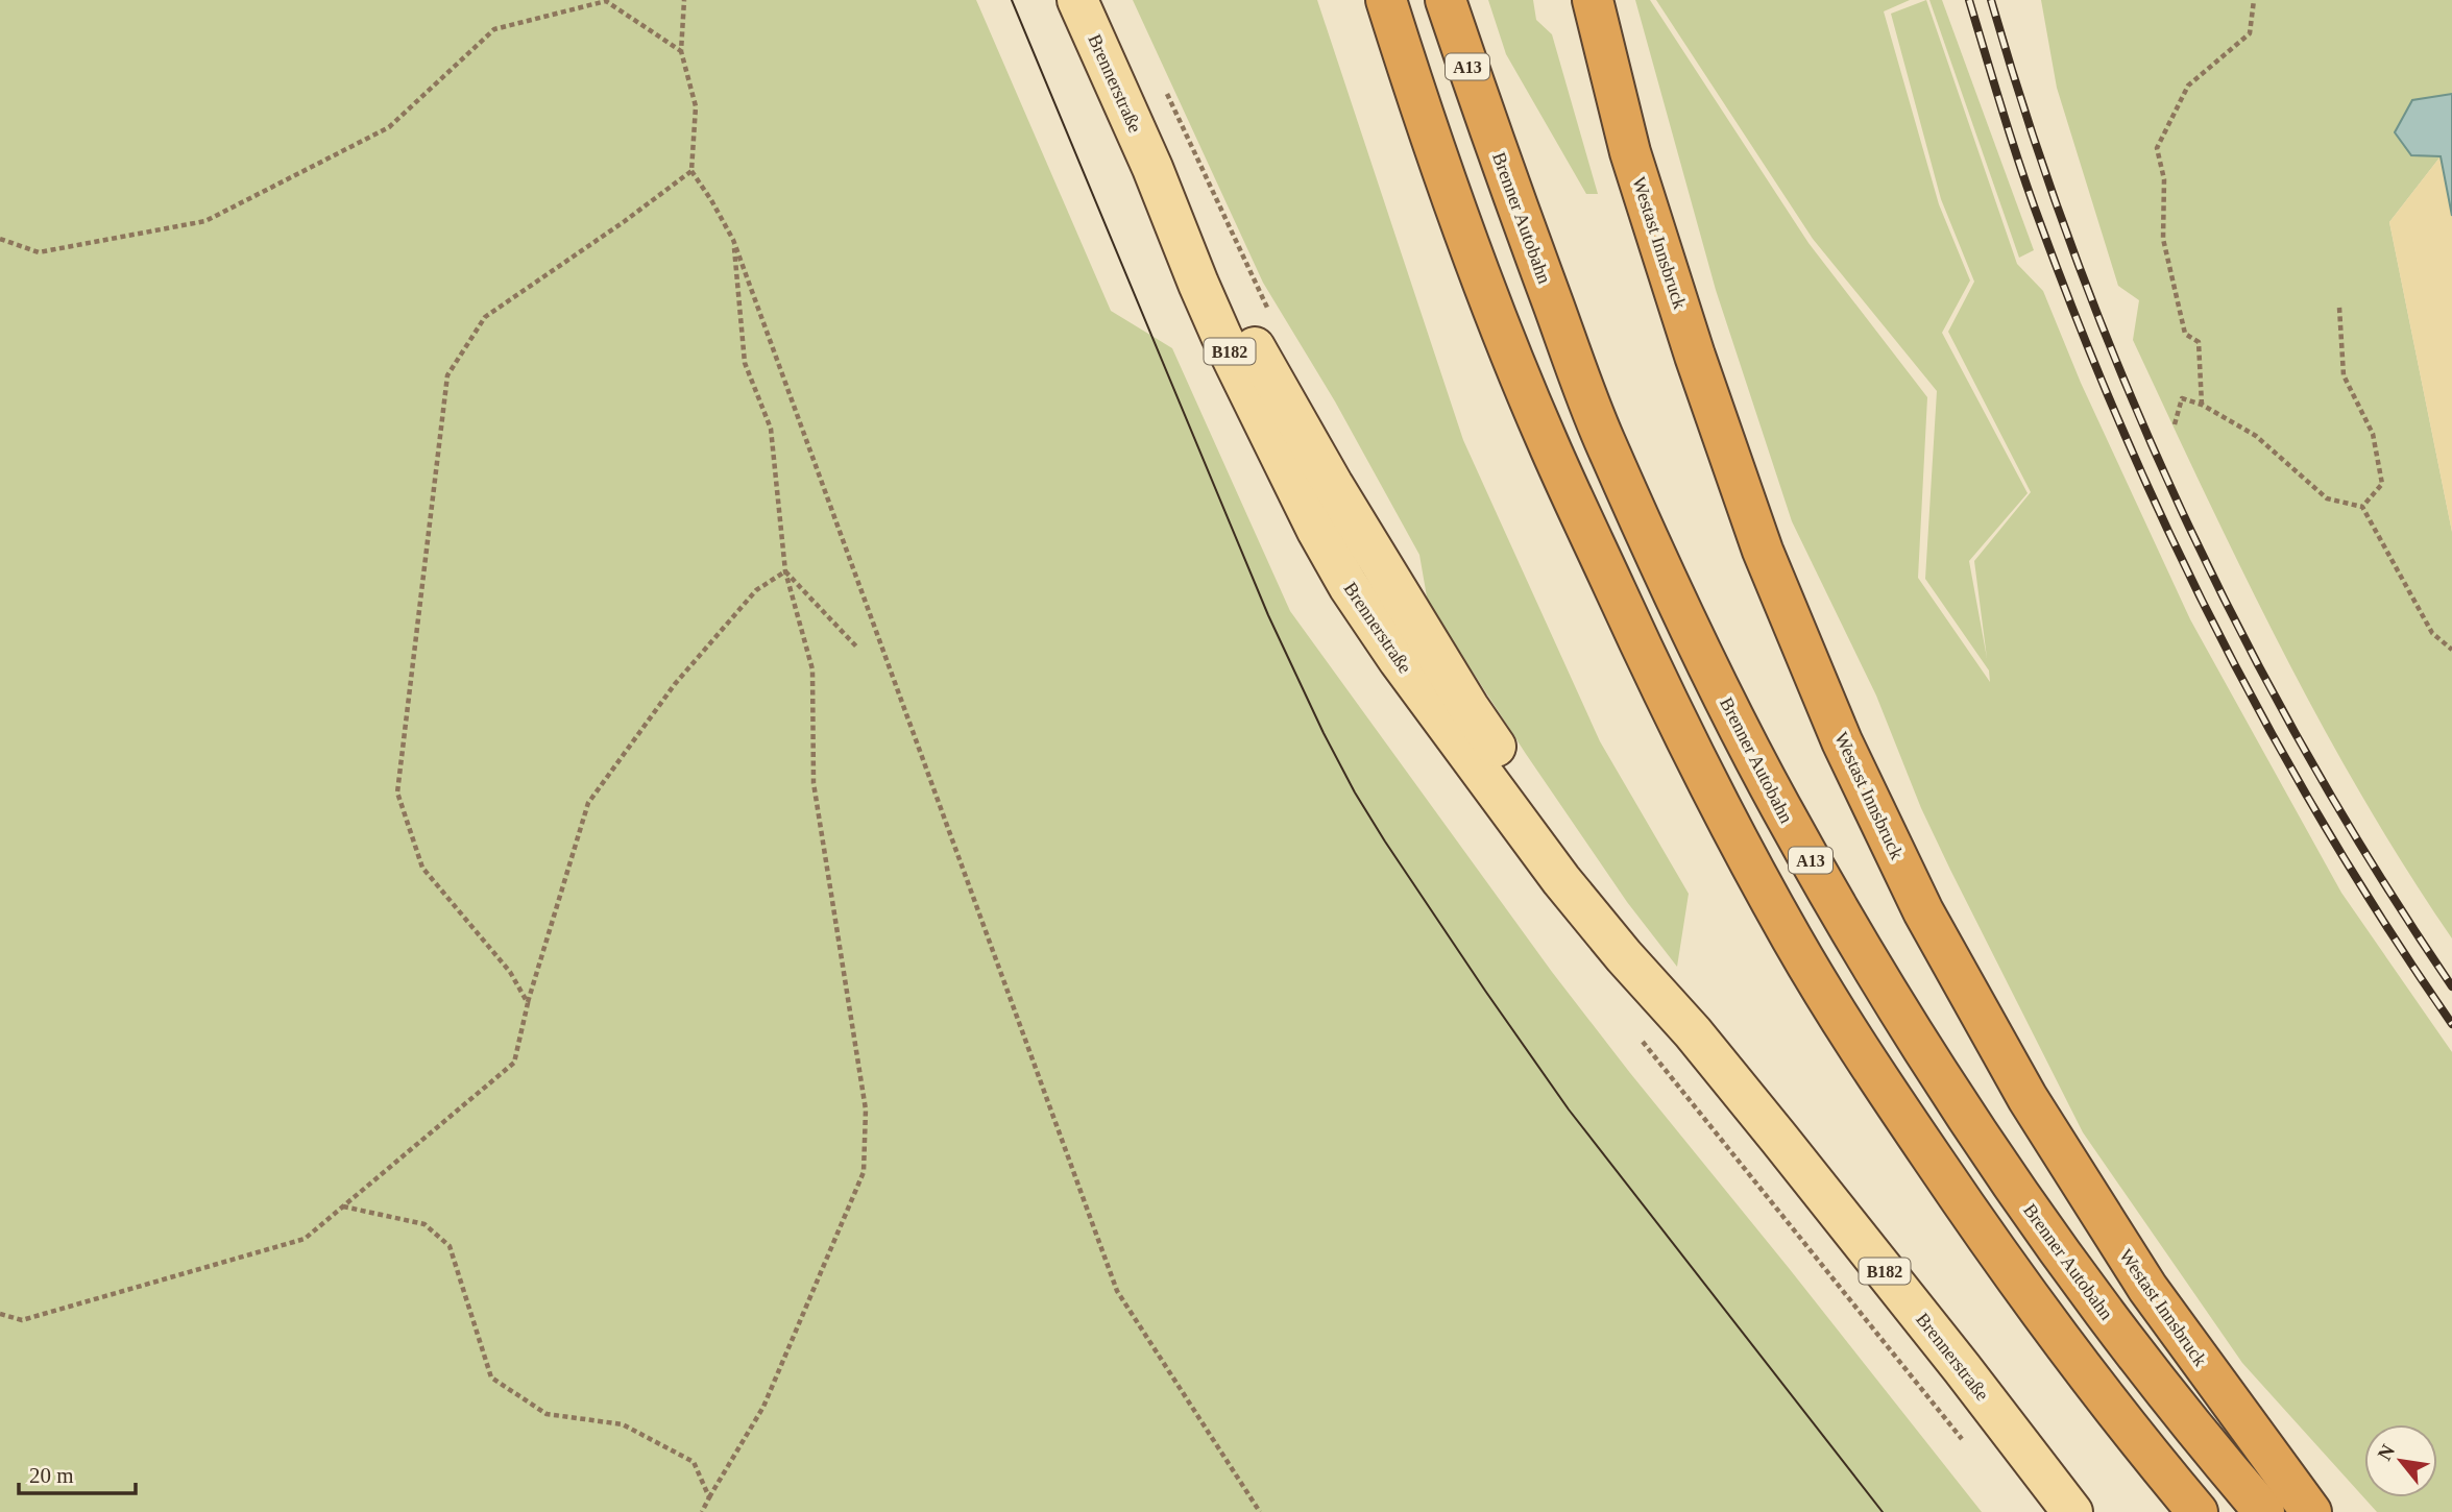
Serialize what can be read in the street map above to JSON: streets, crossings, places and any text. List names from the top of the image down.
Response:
{
  "streets": {
    "highway": ["A13", "Brenner Autobahn", "Westast Innsbruck"],
    "main road": ["Brennerstraße", "B182"]
  },
  "scale_bar": "20 m",
  "north": "top left"
}
